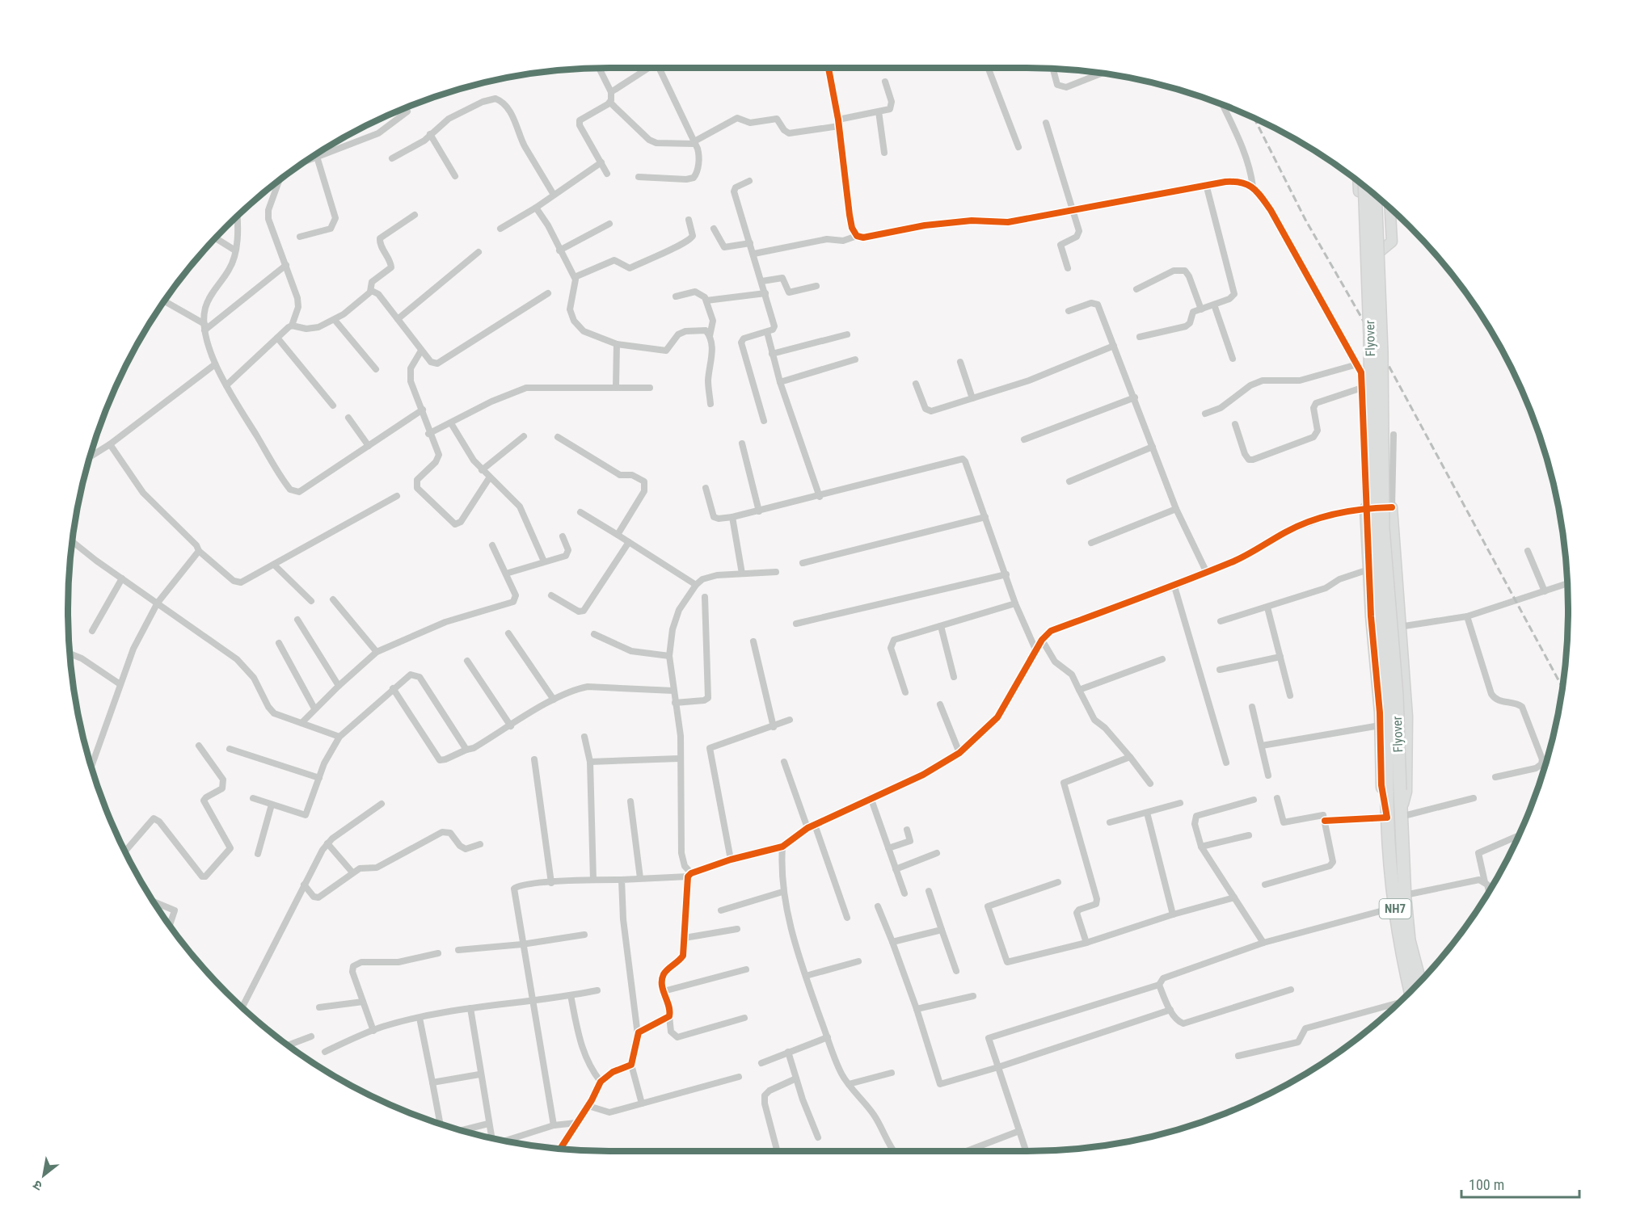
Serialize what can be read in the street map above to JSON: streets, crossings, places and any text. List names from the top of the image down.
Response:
{
  "streets": {
    "highway": ["Flyover", "NH7"]
  },
  "crossings": [
    ["Flyover", "NH7"]
  ],
  "scale_bar": "100 m",
  "north": "bottom left"
}
